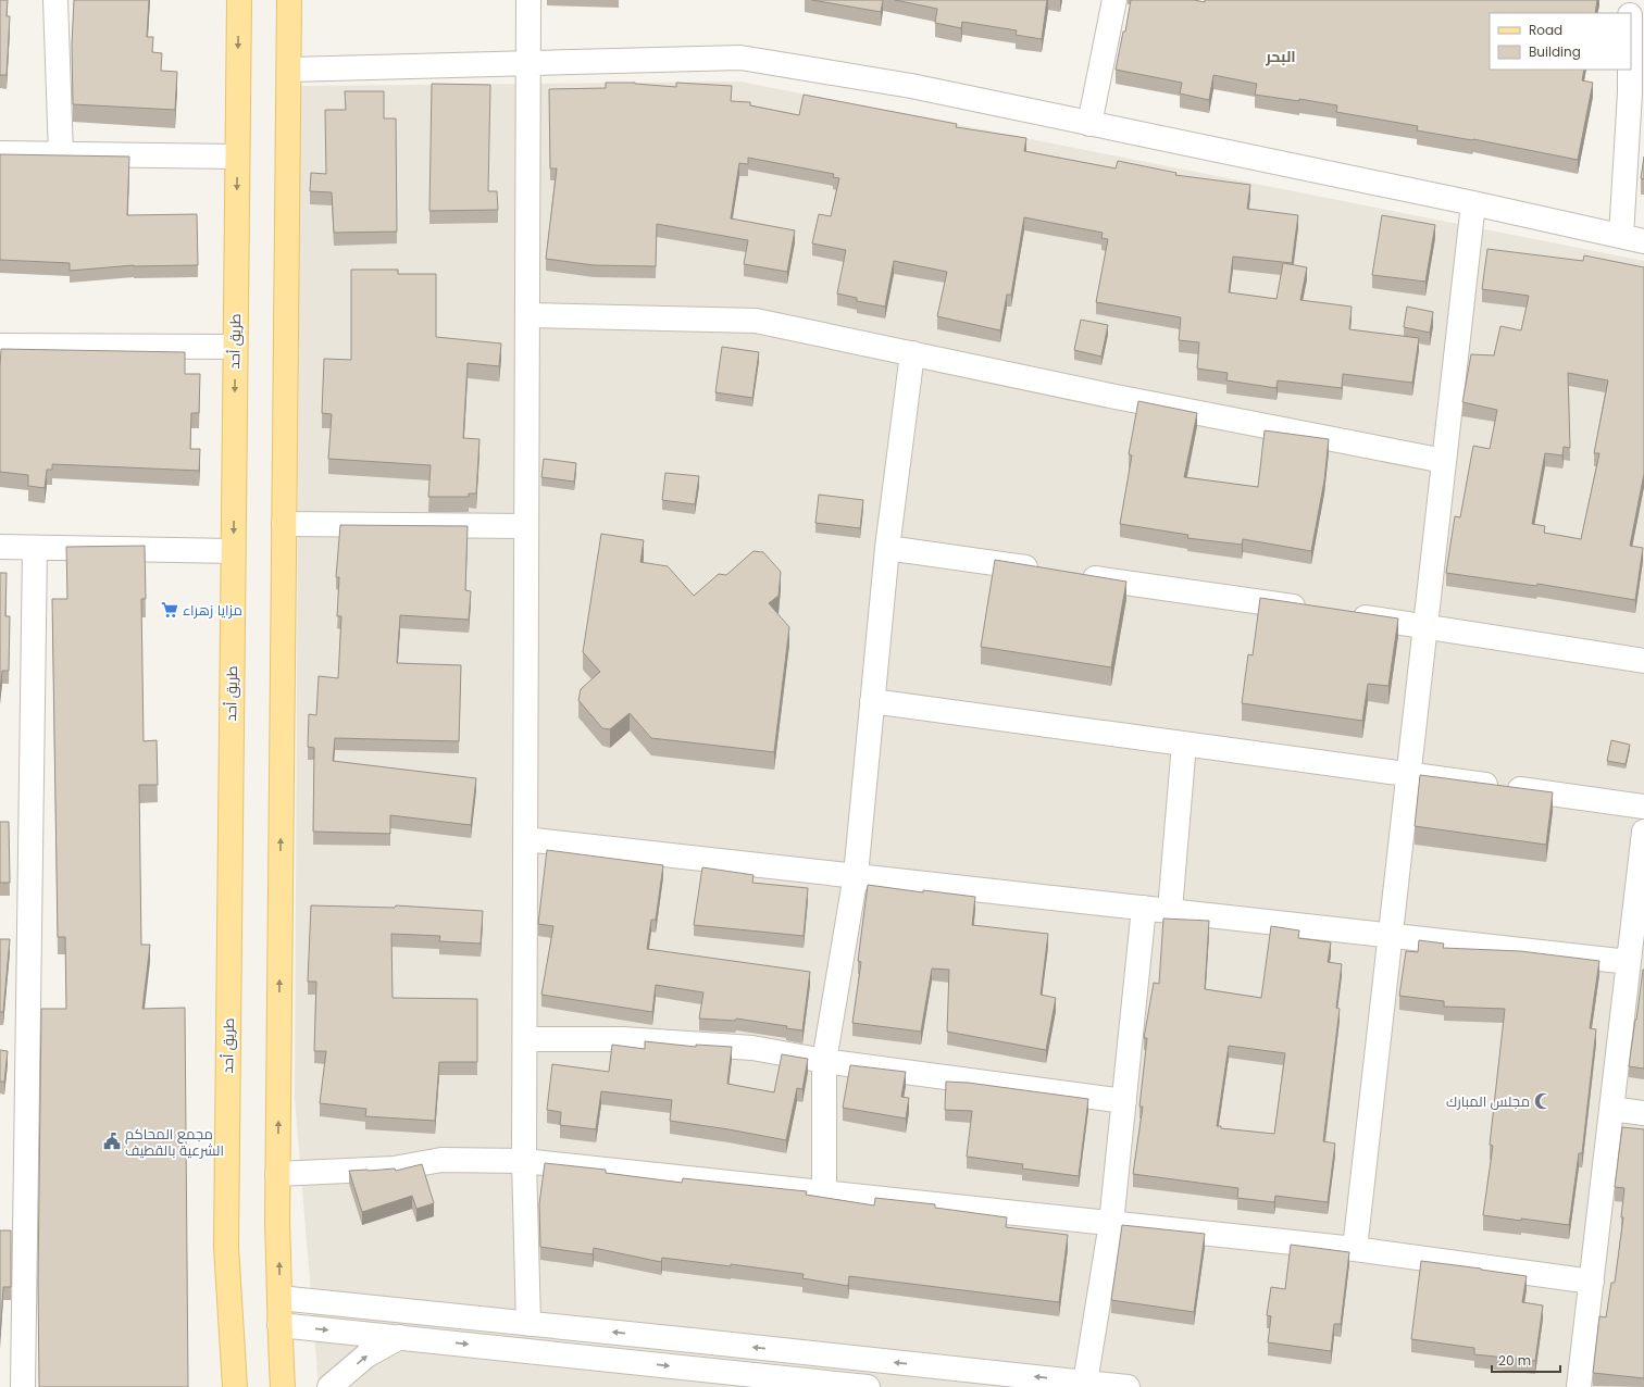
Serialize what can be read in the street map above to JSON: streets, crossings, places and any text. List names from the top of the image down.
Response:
{
  "streets": {
    "main road": ["طريق أحد"]
  },
  "districts": ["البحر"],
  "places": {
    "supermarket": ["مزايا زهراء"],
    "mosque": ["مجلس المبارك"],
    "public building": ["مجمع المحاكم الشرعية بالقطيف"]
  },
  "legend": ["Road", "Building"],
  "scale_bar": "20 m"
}
